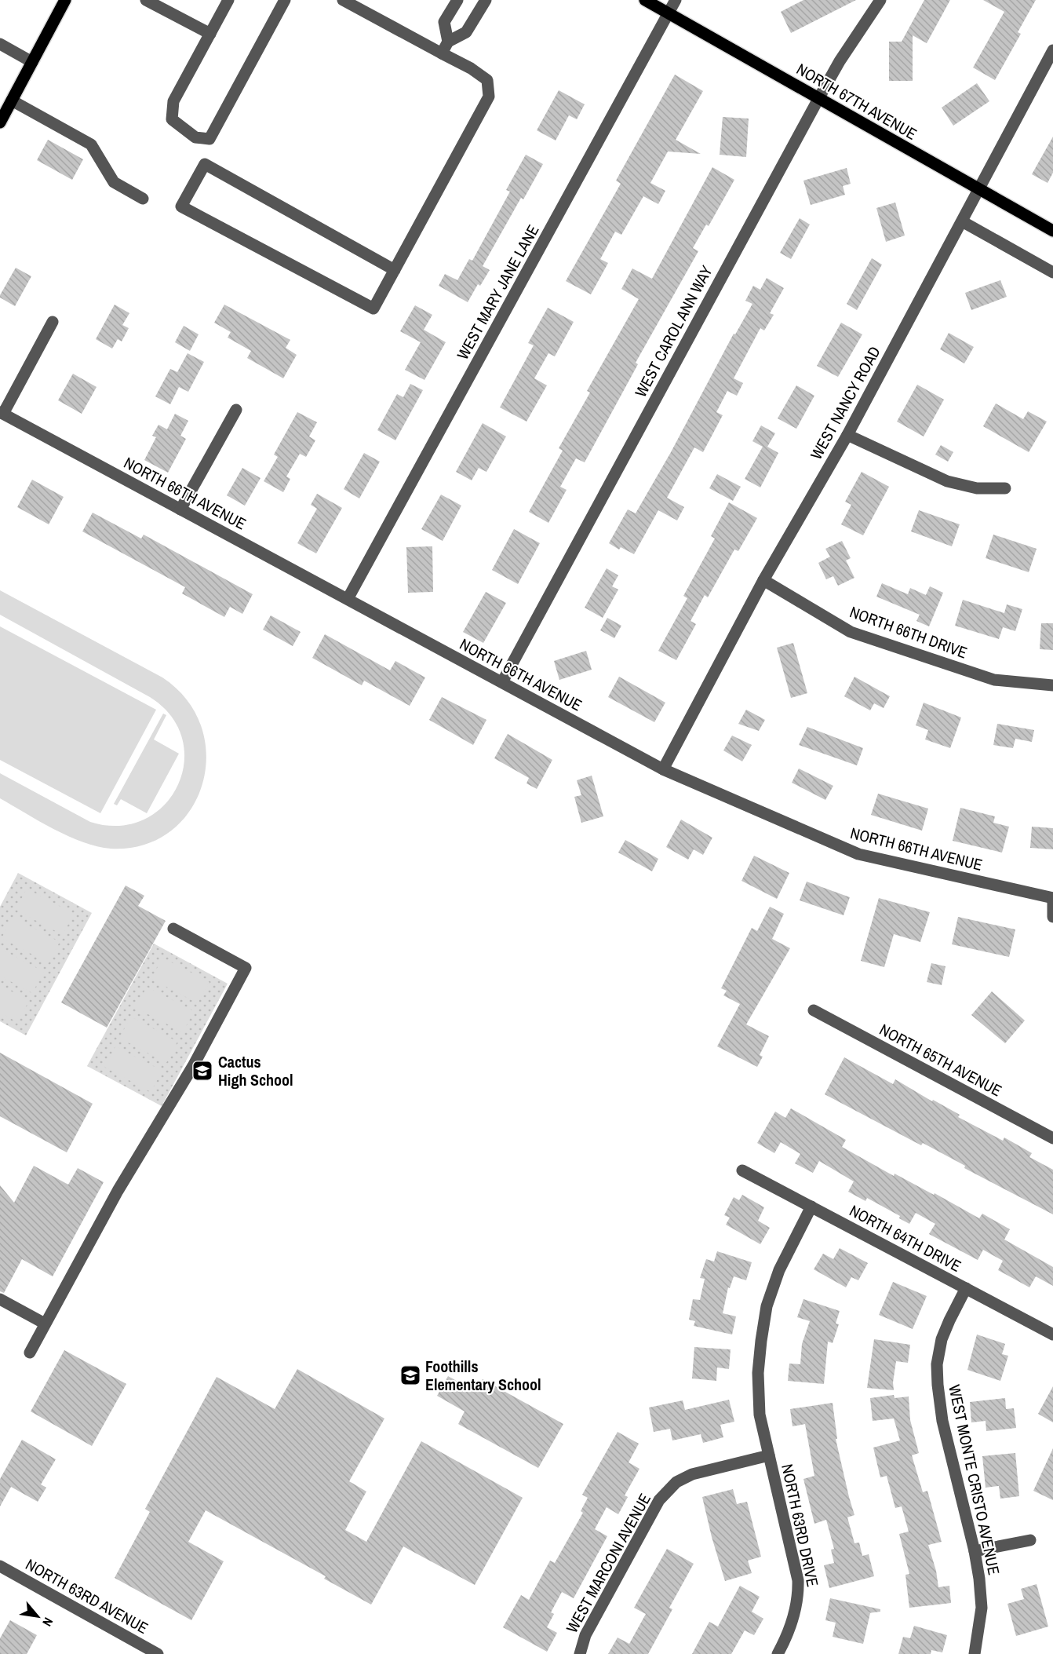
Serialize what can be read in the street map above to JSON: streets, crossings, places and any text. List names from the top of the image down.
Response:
{
  "streets": {
    "main road": ["NORTH 67TH AVENUE"],
    "street": [
      "WEST MARY JANE LANE",
      "WEST CAROL ANN WAY",
      "WEST NANCY ROAD",
      "NORTH 66TH AVENUE",
      "NORTH 66TH DRIVE",
      "NORTH 65TH AVENUE",
      "NORTH 64TH DRIVE",
      "WEST MONTE CRISTO AVENUE",
      "NORTH 63RD DRIVE",
      "WEST MARCONI AVENUE",
      "NORTH 63RD AVENUE"
    ]
  },
  "crossings": [
    ["NORTH 67TH AVENUE", "WEST MARY JANE LANE"],
    ["NORTH 67TH AVENUE", "WEST CAROL ANN WAY"],
    ["NORTH 67TH AVENUE", "WEST NANCY ROAD"],
    ["WEST MARY JANE LANE", "NORTH 66TH AVENUE"],
    ["WEST CAROL ANN WAY", "NORTH 66TH AVENUE"],
    ["WEST NANCY ROAD", "NORTH 66TH AVENUE"],
    ["WEST NANCY ROAD", "NORTH 66TH DRIVE"],
    ["NORTH 64TH DRIVE", "WEST MONTE CRISTO AVENUE"],
    ["NORTH 63RD DRIVE", "WEST MARCONI AVENUE"]
  ],
  "places": {
    "school or university": ["Cactus High School", "Foothills Elementary School"]
  },
  "north": "bottom right"
}
